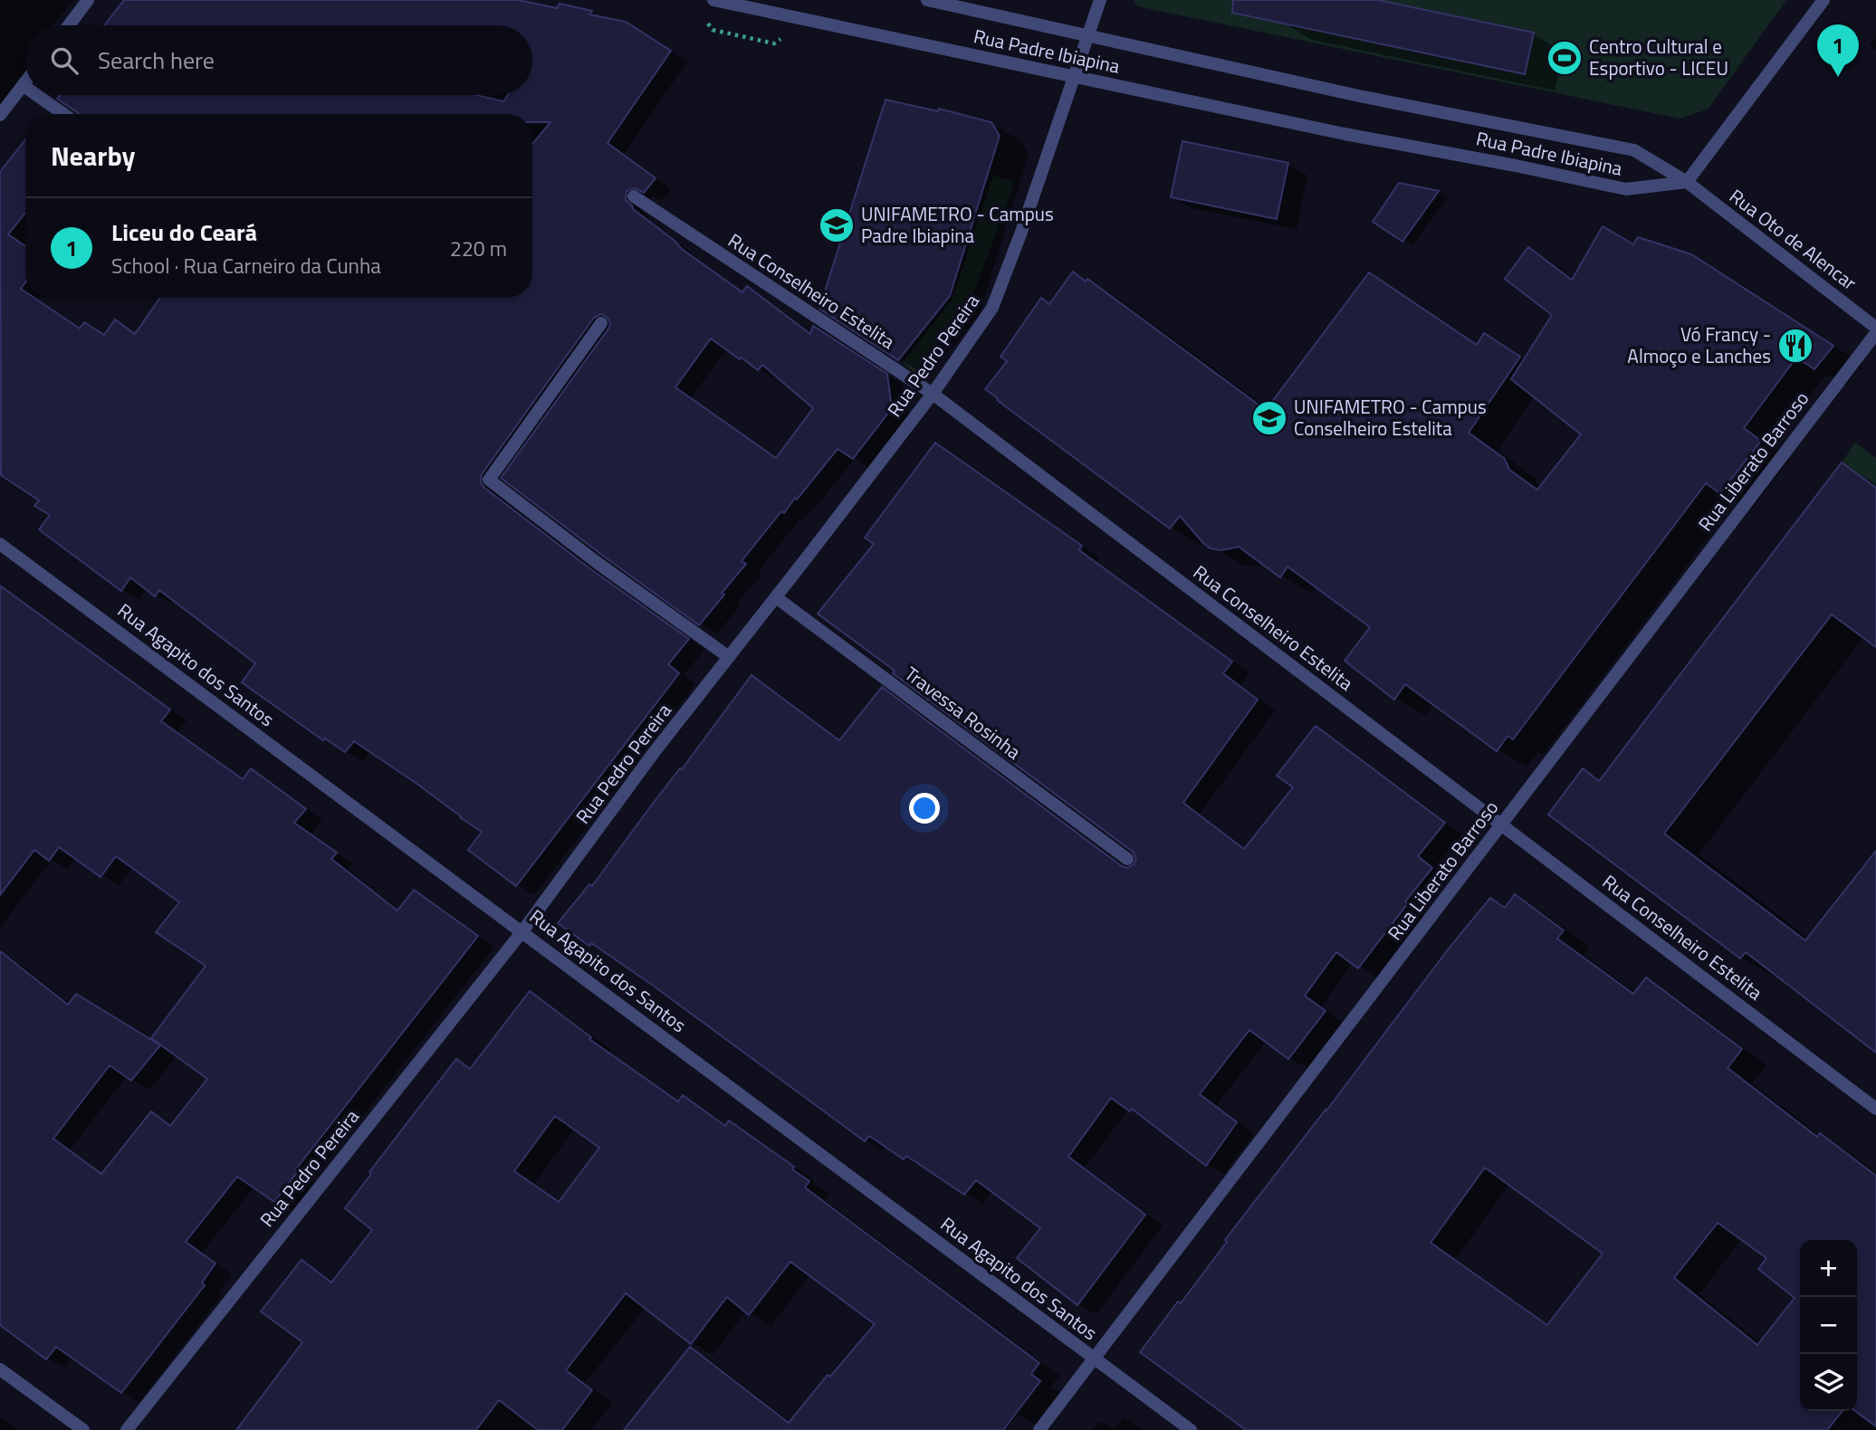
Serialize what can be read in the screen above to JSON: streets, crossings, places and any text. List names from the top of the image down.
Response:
{
  "streets": {
    "street": [
      "Rua Padre Ibiapina",
      "Rua Oto de Alencar",
      "Rua Conselheiro Estelita",
      "Rua Pedro Pereira",
      "Rua Liberato Barroso",
      "Rua Agapito dos Santos",
      "Travessa Rosinha"
    ]
  },
  "crossings": [
    ["Rua Padre Ibiapina", "Rua Oto de Alencar"],
    ["Rua Padre Ibiapina", "Rua Pedro Pereira"],
    ["Rua Conselheiro Estelita", "Rua Pedro Pereira"],
    ["Rua Conselheiro Estelita", "Rua Liberato Barroso"],
    ["Rua Pedro Pereira", "Rua Agapito dos Santos"],
    ["Rua Pedro Pereira", "Travessa Rosinha"],
    ["Rua Liberato Barroso", "Rua Agapito dos Santos"]
  ],
  "places": {
    "sports": ["Centro Cultural e Esportivo - LICEU"],
    "school or university": ["UNIFAMETRO - Campus Padre Ibiapina", "UNIFAMETRO - Campus Conselheiro Estelita"],
    "restaurant": ["Vó Francy - Almoço e Lanches"]
  },
  "page": {
    "pins": "1",
    "search": "Search here",
    "heading": "Nearby",
    "list": [
      {
        "mark": "1",
        "name": "Liceu do Ceará",
        "note": "School · Rua Carneiro da Cunha",
        "value": "220 m"
      }
    ],
    "map_buttons": ["+", "−"]
  }
}
